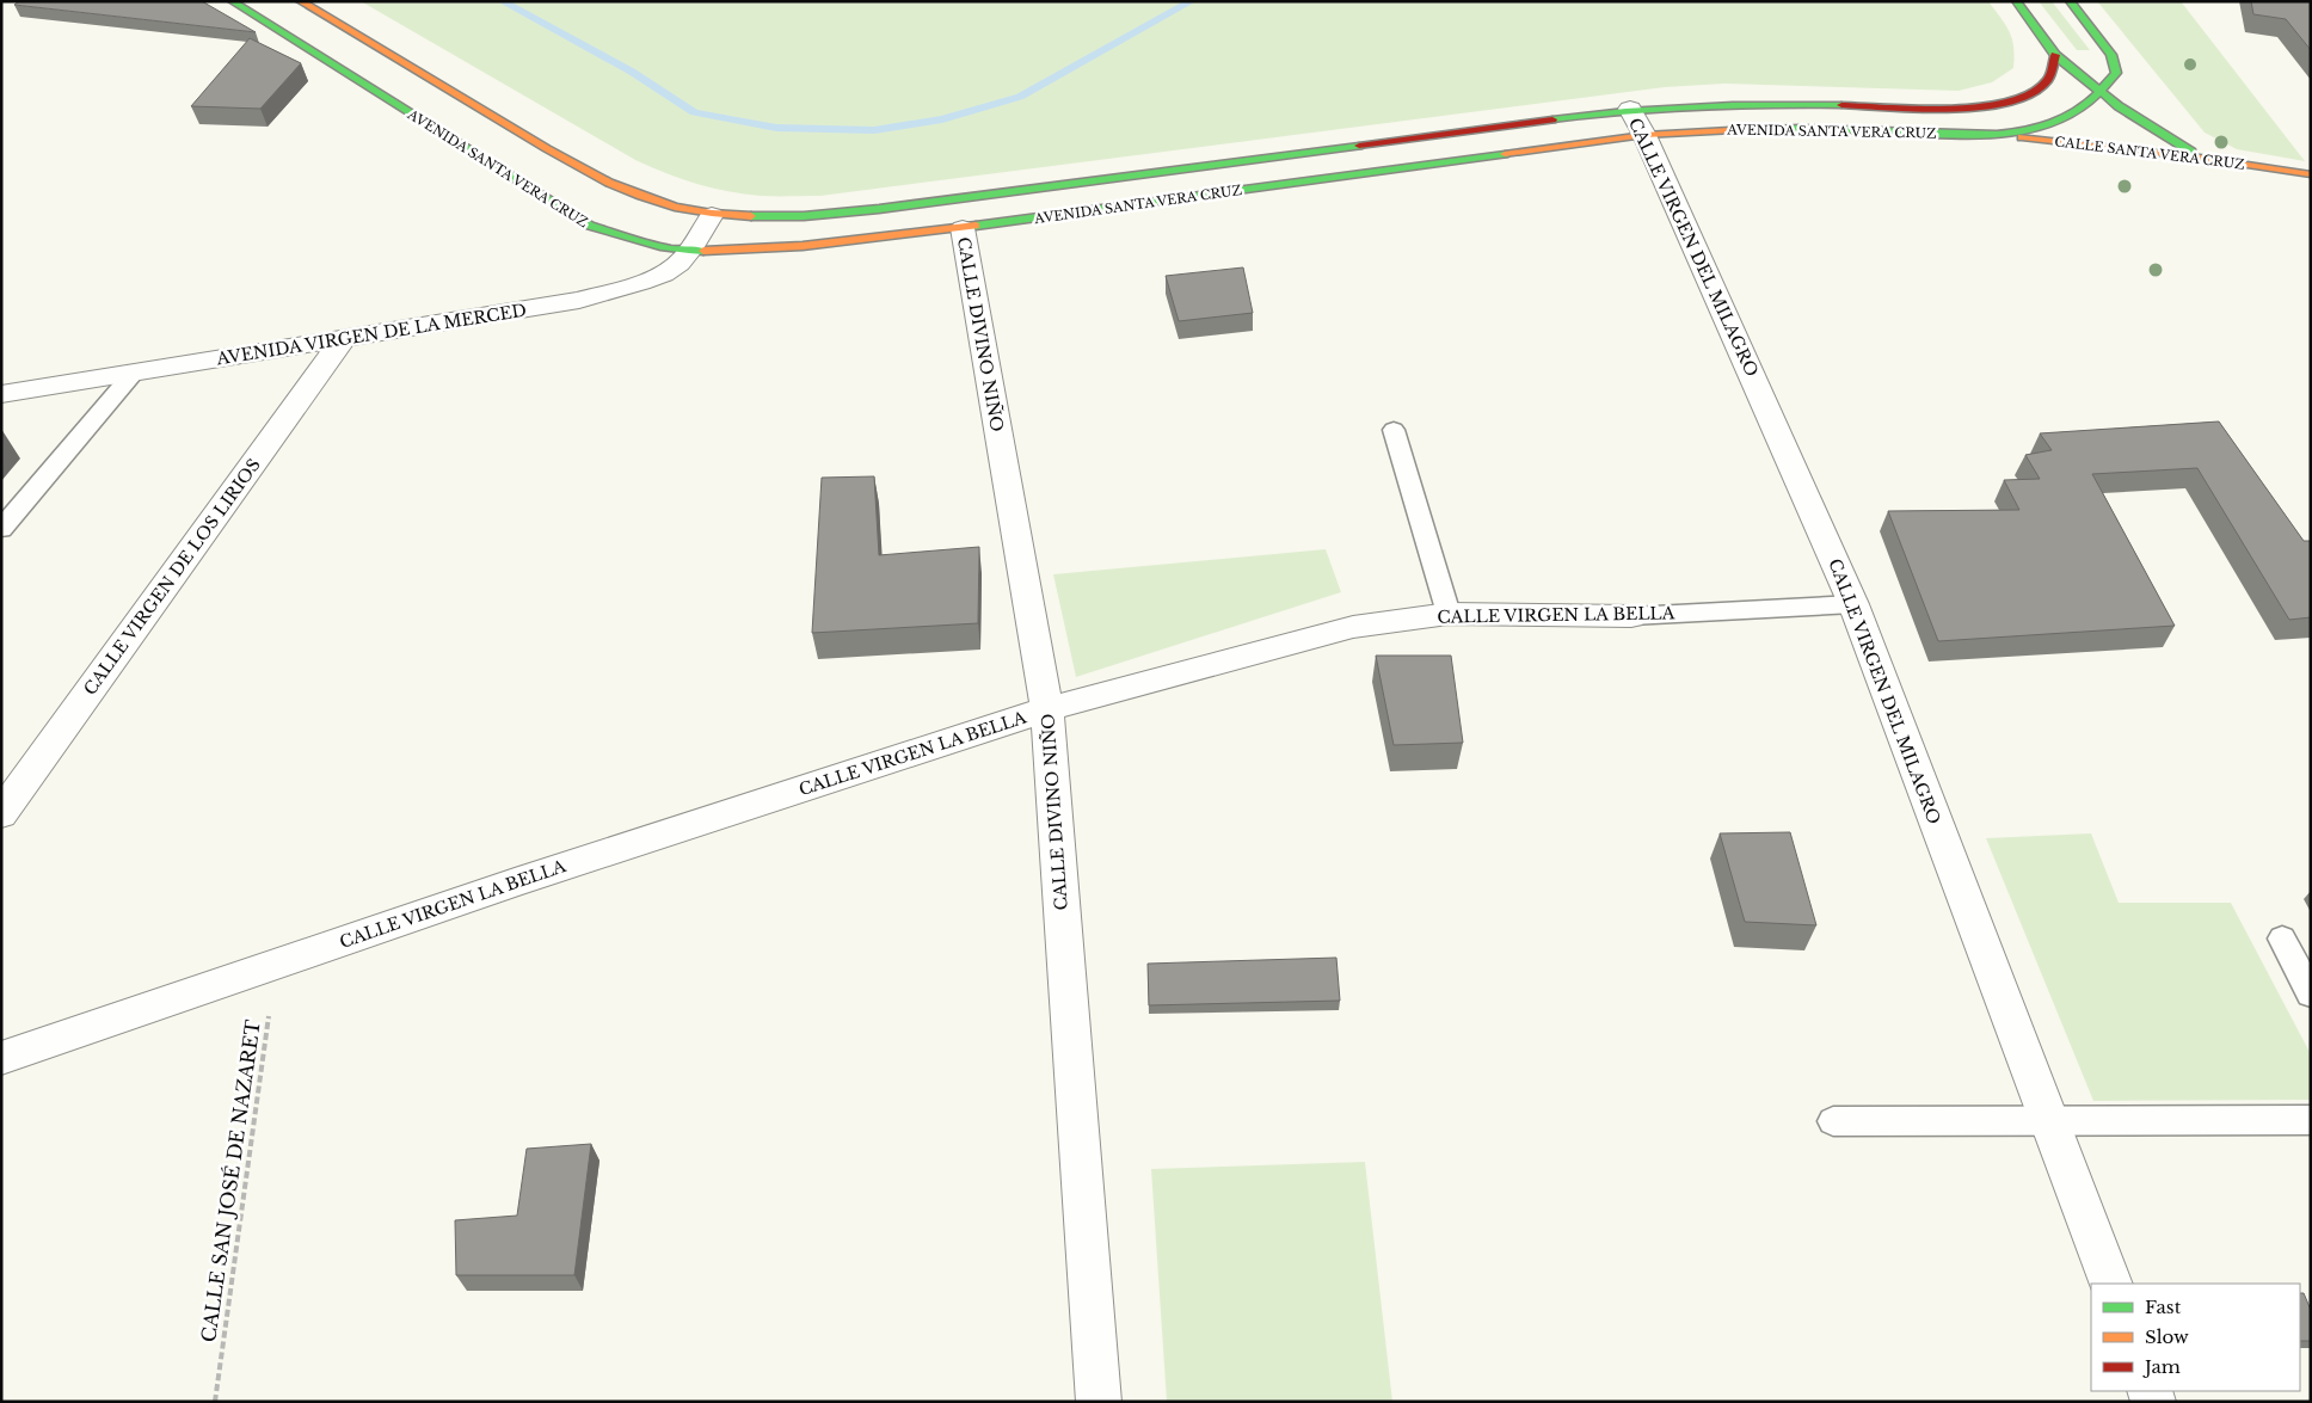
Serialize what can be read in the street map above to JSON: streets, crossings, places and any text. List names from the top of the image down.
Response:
{
  "streets": {
    "main road": ["AVENIDA SANTA VERA CRUZ", "CALLE SANTA VERA CRUZ"],
    "street": [
      "CALLE VIRGEN DEL MILAGRO",
      "AVENIDA VIRGEN DE LA MERCED",
      "CALLE DIVINO NIÑO",
      "CALLE VIRGEN DE LOS LIRIOS",
      "CALLE VIRGEN LA BELLA"
    ],
    "path": ["CALLE SAN JOSÉ DE NAZARET"]
  },
  "crossings": [
    ["AVENIDA SANTA VERA CRUZ", "CALLE SANTA VERA CRUZ"],
    ["AVENIDA SANTA VERA CRUZ", "CALLE VIRGEN DEL MILAGRO"],
    ["AVENIDA SANTA VERA CRUZ", "AVENIDA VIRGEN DE LA MERCED"],
    ["AVENIDA SANTA VERA CRUZ", "CALLE DIVINO NIÑO"],
    ["CALLE VIRGEN DEL MILAGRO", "CALLE VIRGEN LA BELLA"],
    ["AVENIDA VIRGEN DE LA MERCED", "CALLE VIRGEN DE LOS LIRIOS"],
    ["CALLE DIVINO NIÑO", "CALLE VIRGEN LA BELLA"],
    ["CALLE VIRGEN LA BELLA", "CALLE SAN JOSÉ DE NAZARET"]
  ],
  "legend": ["Fast", "Slow", "Jam"]
}
